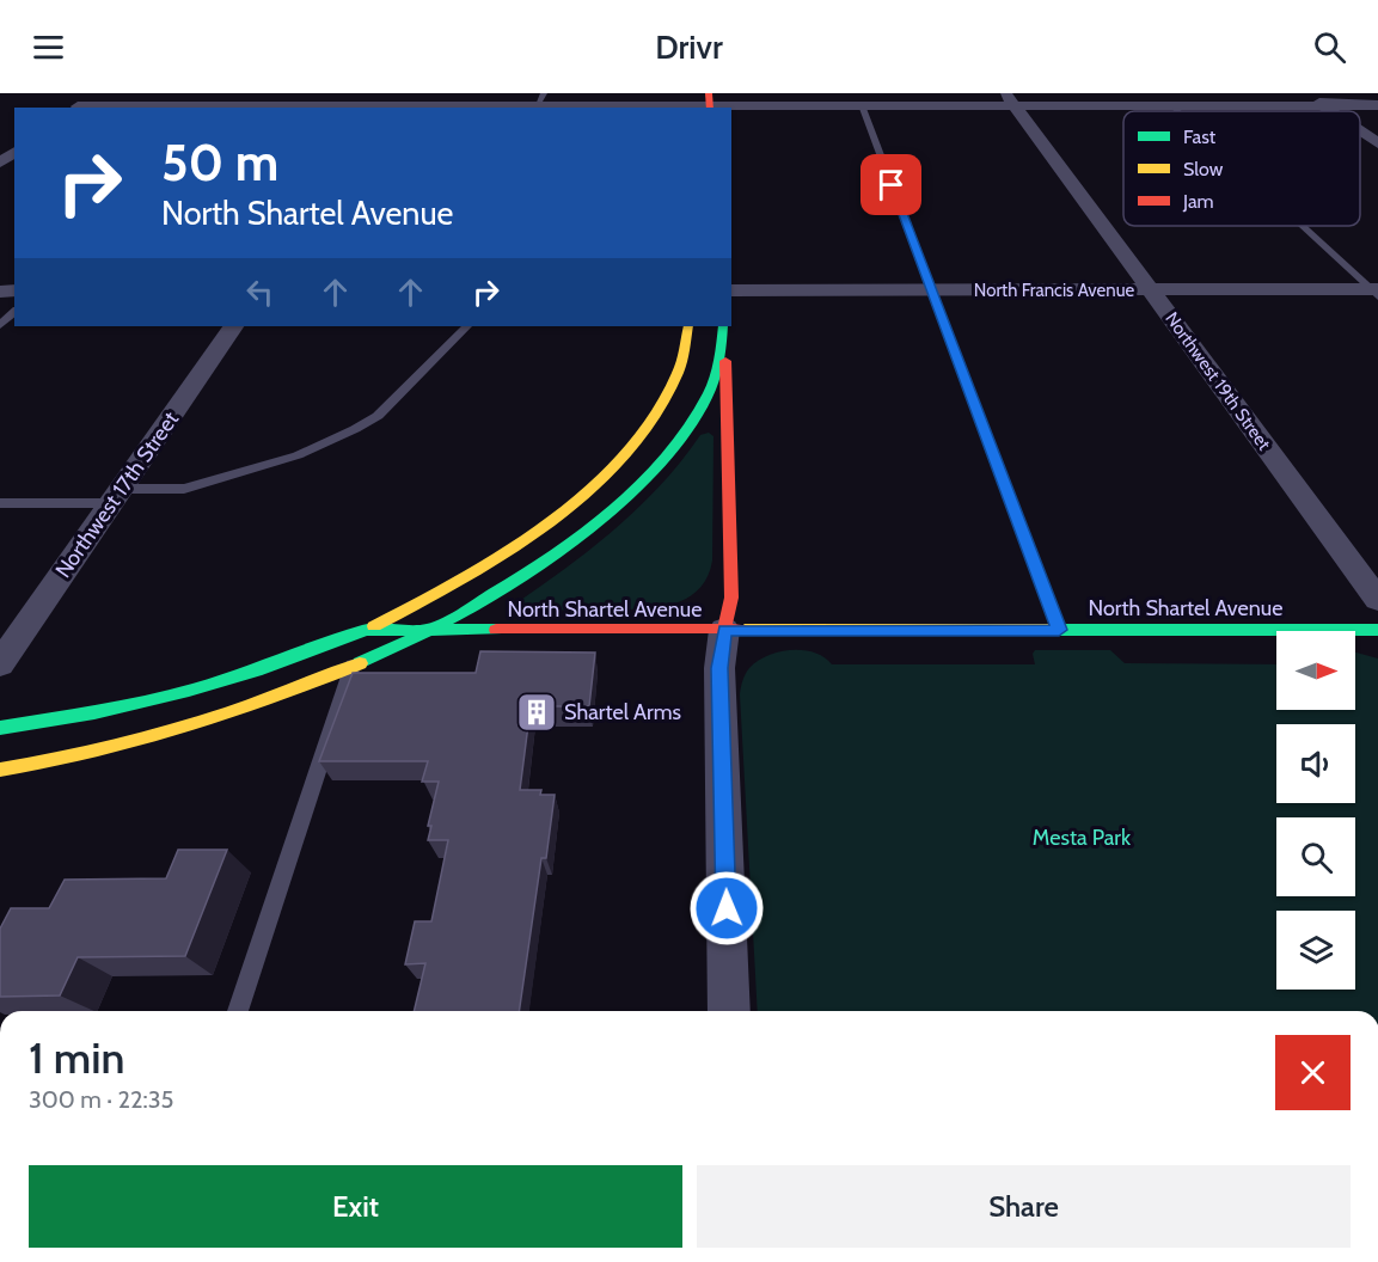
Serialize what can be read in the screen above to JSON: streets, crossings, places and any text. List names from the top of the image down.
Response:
{
  "streets": {
    "street": [
      "North Francis Avenue",
      "Northwest 19th Street",
      "Northwest 17th Street",
      "North Shartel Avenue"
    ]
  },
  "crossings": [
    ["North Francis Avenue", "Northwest 19th Street"]
  ],
  "parks": ["Mesta Park"],
  "places": {
    "building": ["Shartel Arms"]
  },
  "legend": ["Fast", "Slow", "Jam"],
  "north": "right",
  "page": {
    "header": "Drivr",
    "turn": ["50 m", "North Shartel Avenue"],
    "heading": ["1 min", "300 m · 22:35"],
    "buttons": ["Exit", "Share"]
  }
}
